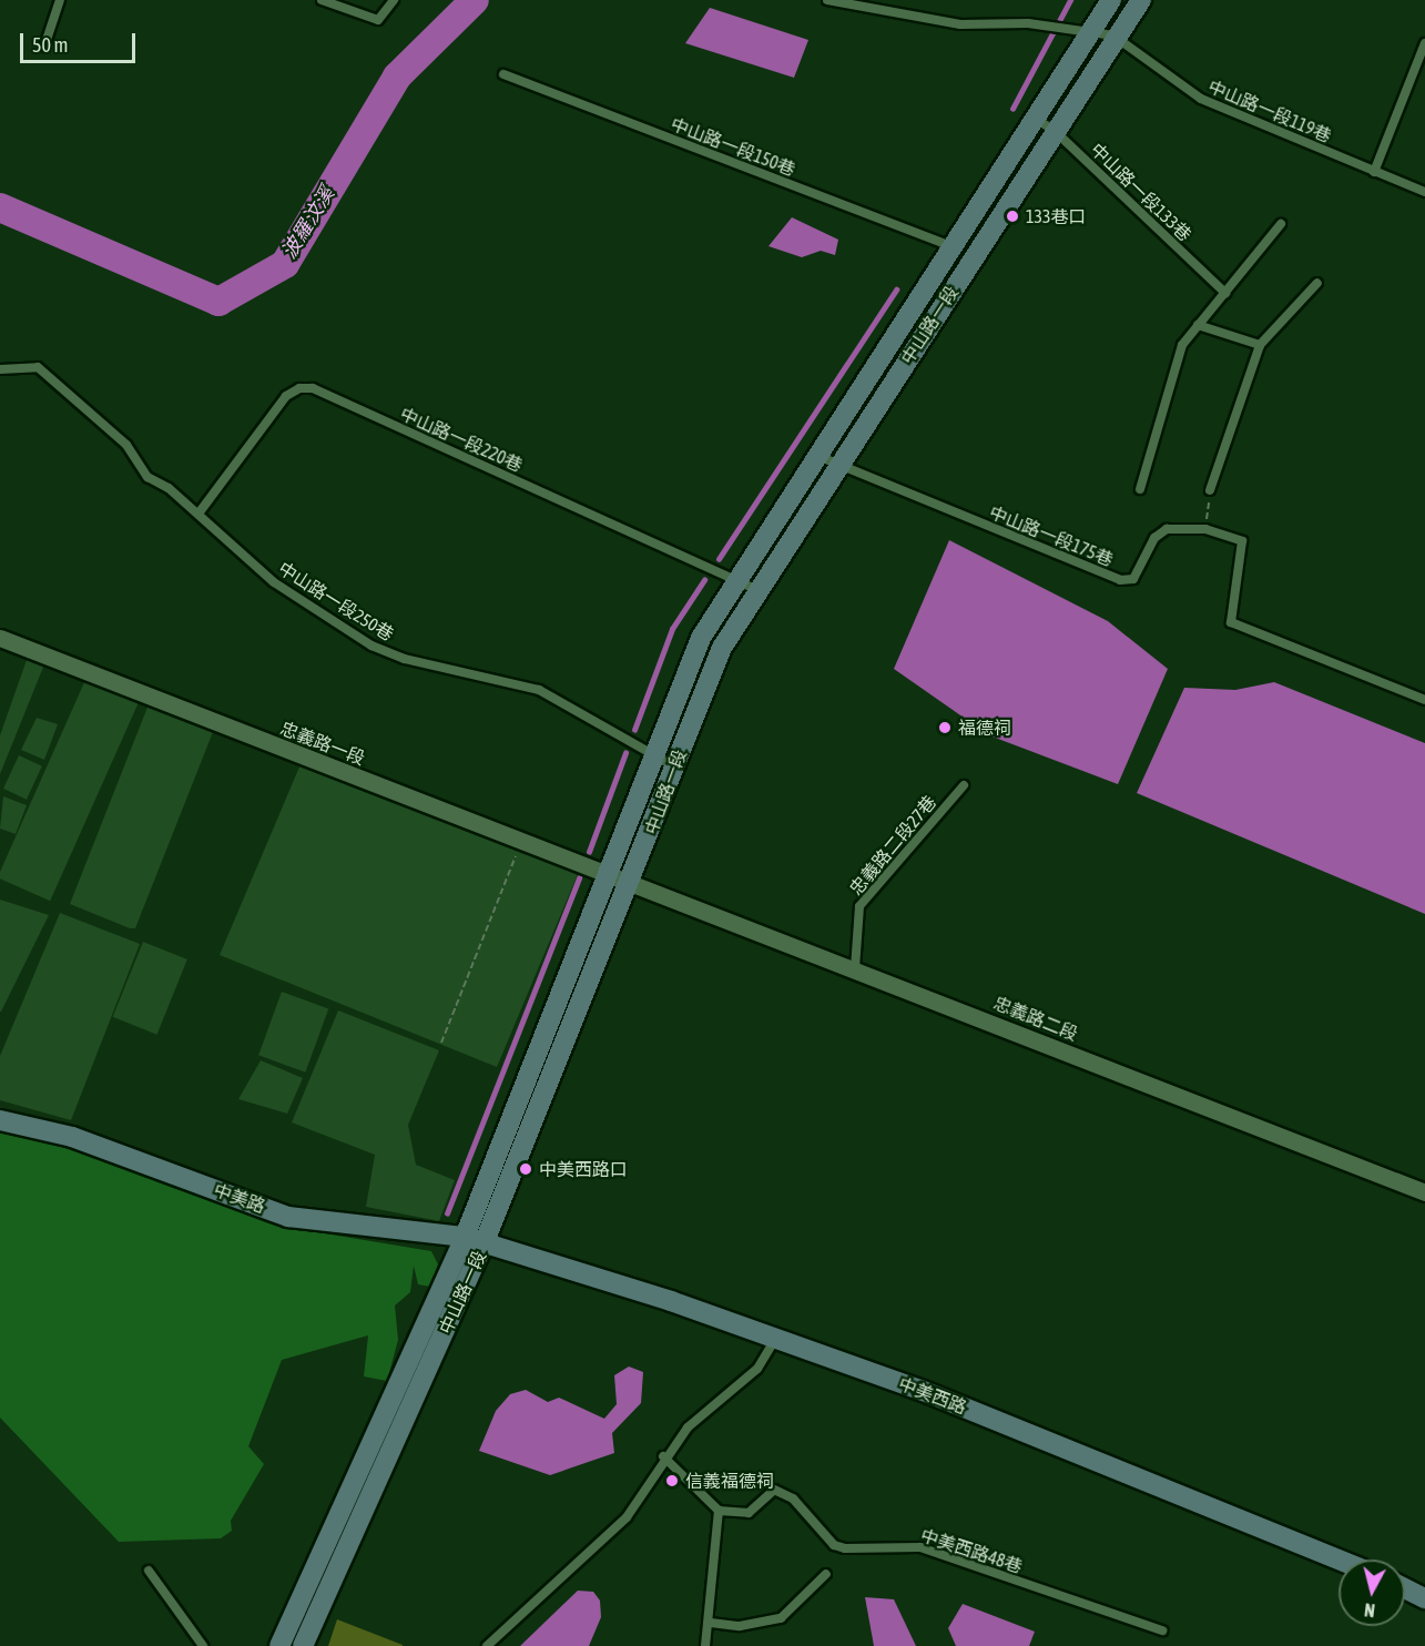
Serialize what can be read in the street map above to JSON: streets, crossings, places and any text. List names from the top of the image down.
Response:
{
  "streets": {
    "street": [
      "中山路一段",
      "忠義路一段",
      "忠義路二段",
      "中美路",
      "中美西路"
    ],
    "lane": [
      "中山路一段119巷",
      "中山路一段150巷",
      "中山路一段133巷",
      "中山路一段220巷",
      "中山路一段175巷",
      "中山路一段250巷",
      "忠義路二段27巷",
      "中美西路48巷"
    ]
  },
  "crossings": [
    ["中山路一段119巷", "中山路一段"],
    ["中山路一段150巷", "中山路一段"],
    ["中山路一段133巷", "中山路一段"],
    ["中山路一段", "中山路一段220巷"],
    ["中山路一段", "中山路一段175巷"],
    ["中山路一段", "中山路一段250巷"],
    ["中山路一段", "忠義路一段"],
    ["中山路一段", "忠義路二段"],
    ["中山路一段", "中美路"],
    ["中山路一段", "中美西路"],
    ["中山路一段220巷", "中山路一段250巷"],
    ["忠義路一段", "忠義路二段"],
    ["忠義路二段27巷", "忠義路二段"],
    ["中美路", "中美西路"]
  ],
  "water": ["波羅汶溪"],
  "places": [
    "133巷口",
    "福德祠",
    "中美西路口",
    "信義福德祠"
  ],
  "scale_bar": "50 m",
  "north": "bottom"
}
